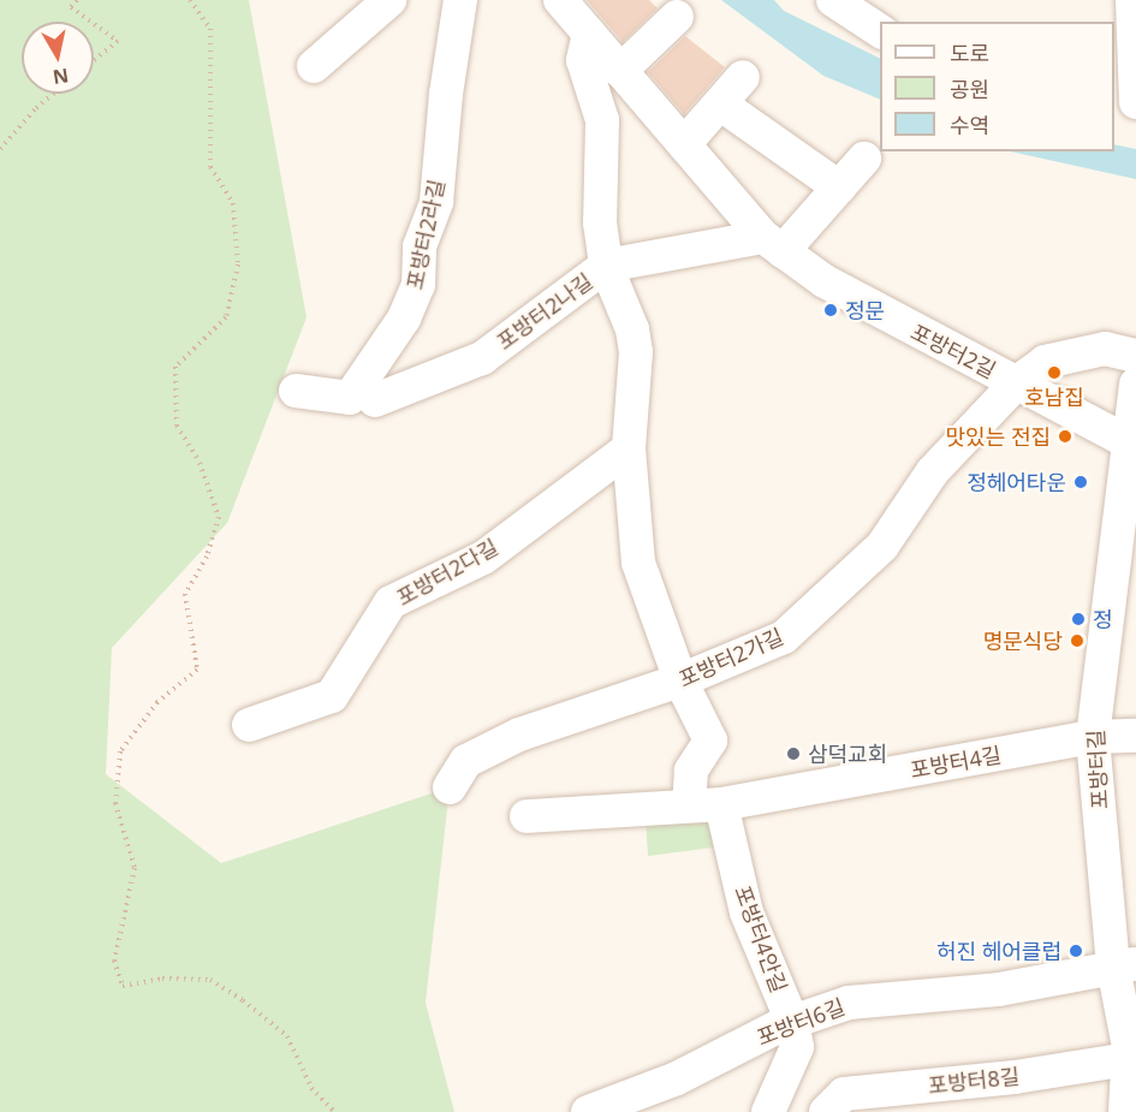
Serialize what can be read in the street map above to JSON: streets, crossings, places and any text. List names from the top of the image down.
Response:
{
  "streets": {
    "street": [
      "포방터2라길",
      "포방터2나길",
      "포방터2길",
      "포방터2다길",
      "포방터2가길",
      "포방터4길",
      "포방터길",
      "포방터4안길",
      "포방터6길",
      "포방터8길"
    ]
  },
  "crossings": [
    ["포방터2나길", "포방터2길"],
    ["포방터2길", "포방터2가길"],
    ["포방터2길", "포방터길"],
    ["포방터4길", "포방터길"],
    ["포방터4길", "포방터4안길"],
    ["포방터길", "포방터6길"],
    ["포방터길", "포방터8길"],
    ["포방터4안길", "포방터6길"]
  ],
  "places": [
    "정문",
    "호남집",
    "맛있는 전집",
    "정헤어타운",
    "정",
    "명문식당",
    "삼덕교회",
    "허진 헤어클럽"
  ],
  "legend": ["도로", "공원", "수역"],
  "north": "bottom"
}
